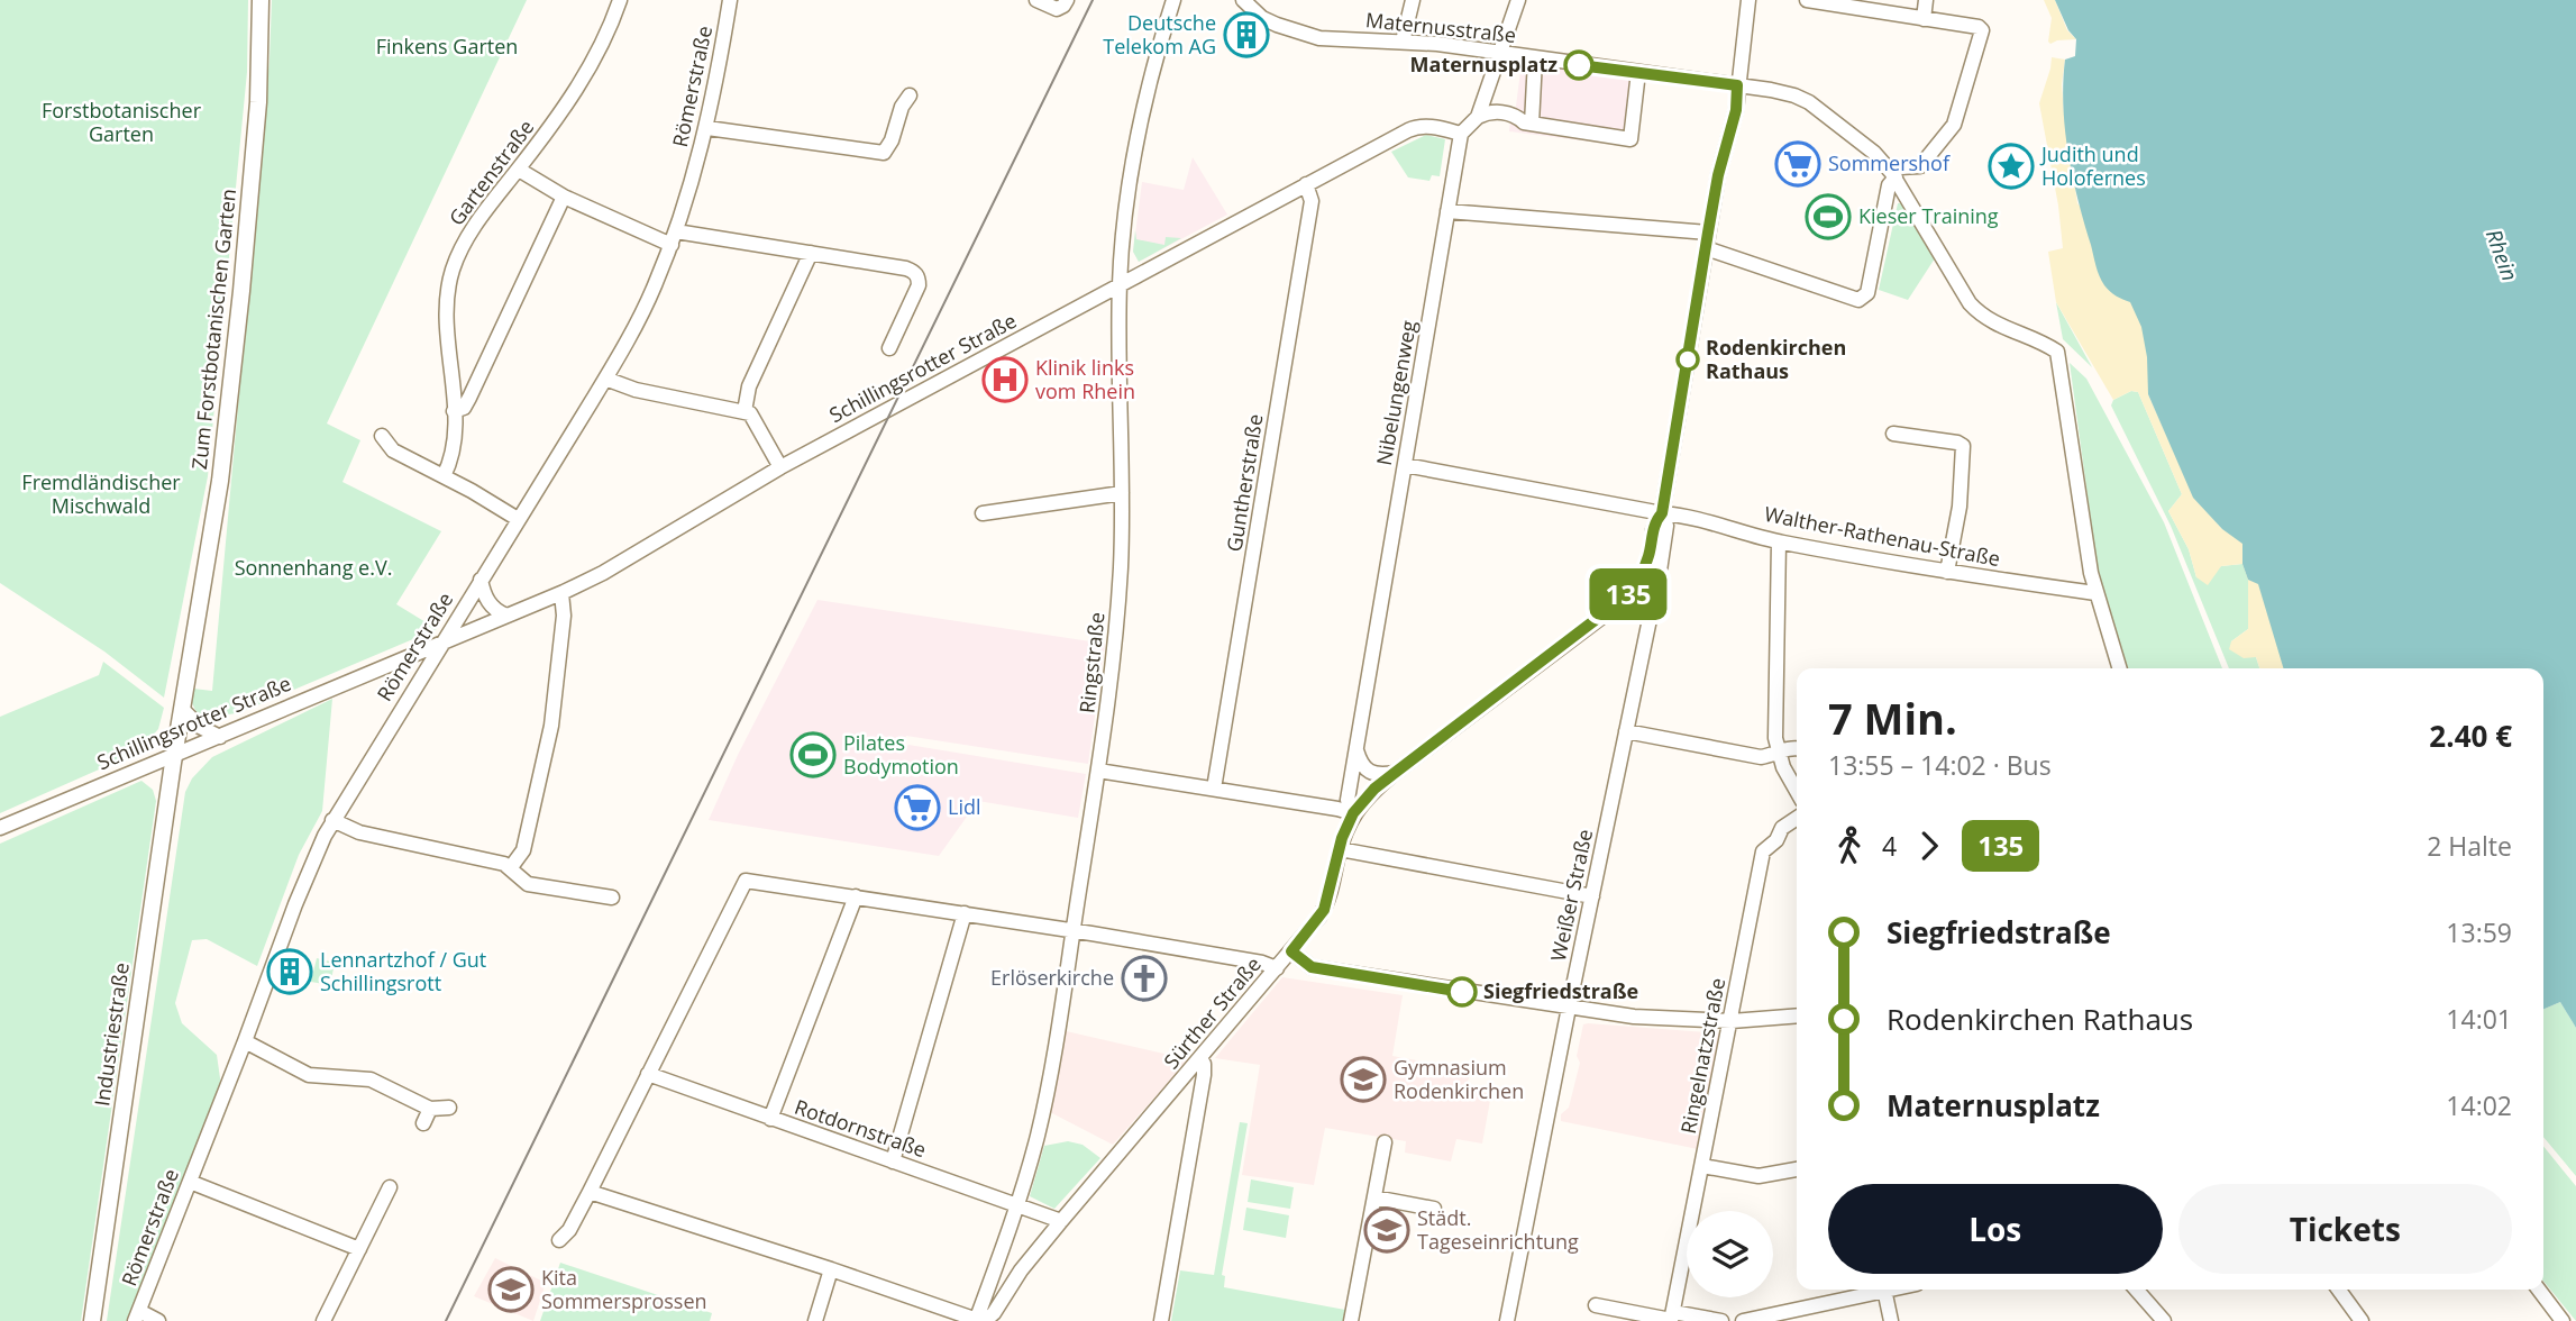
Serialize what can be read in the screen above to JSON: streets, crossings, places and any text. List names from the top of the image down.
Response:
{
  "streets": {
    "main road": ["Zum Forstbotanischen Garten", "Industriestraße"],
    "street": [
      "Maternusstraße",
      "Römerstraße",
      "Gartenstraße",
      "Schillingsrotter Straße",
      "Nibelungenweg",
      "Guntherstraße",
      "Walther-Rathenau-Straße",
      "Ringstraße",
      "Weißer Straße",
      "Sürther Straße",
      "Ringelnatzstraße",
      "Rotdornstraße"
    ]
  },
  "crossings": [
    ["Maternusstraße", "Walther-Rathenau-Straße"],
    ["Römerstraße", "Schillingsrotter Straße"],
    ["Zum Forstbotanischen Garten", "Schillingsrotter Straße"],
    ["Zum Forstbotanischen Garten", "Industriestraße"],
    ["Schillingsrotter Straße", "Nibelungenweg"],
    ["Schillingsrotter Straße", "Guntherstraße"],
    ["Schillingsrotter Straße", "Ringstraße"],
    ["Schillingsrotter Straße", "Industriestraße"],
    ["Nibelungenweg", "Walther-Rathenau-Straße"],
    ["Nibelungenweg", "Sürther Straße"],
    ["Walther-Rathenau-Straße", "Weißer Straße"],
    ["Ringstraße", "Sürther Straße"],
    ["Ringstraße", "Rotdornstraße"],
    ["Weißer Straße", "Sürther Straße"],
    ["Sürther Straße", "Rotdornstraße"]
  ],
  "water": ["Rhein"],
  "parks": [
    "Finkens Garten",
    "Forstbotanischer Garten",
    "Fremdländischer Mischwald",
    "Sonnenhang e.V."
  ],
  "places": {
    "building": ["Deutsche Telekom AG", "Lennartzhof / Gut Schillingsrott"],
    "other": ["Maternusplatz", "Rodenkirchen Rathaus", "Siegfriedstraße"],
    "supermarket": ["Sommershof", "Lidl"],
    "place": ["Judith und Holofernes"],
    "sports": ["Kieser Training", "Pilates Bodymotion"],
    "hospital": ["Klinik links vom Rhein"],
    "church": ["Erlöserkirche"],
    "school or university": ["Gymnasium Rodenkirchen", "Städt. Tageseinrichtung", "Kita Sommersprossen"]
  },
  "lines": ["bus line 135"],
  "page": {
    "on_map": "135",
    "heading": ["7 Min.", "13:55 – 14:02 · Bus", "2.40 €"],
    "legs": ["4", "135", "2 Halte"],
    "list": [
      {
        "name": "Siegfriedstraße",
        "value": "13:59"
      },
      {
        "name": "Rodenkirchen Rathaus",
        "value": "14:01"
      },
      {
        "name": "Maternusplatz",
        "value": "14:02"
      }
    ],
    "buttons": ["Los", "Tickets"]
  }
}
